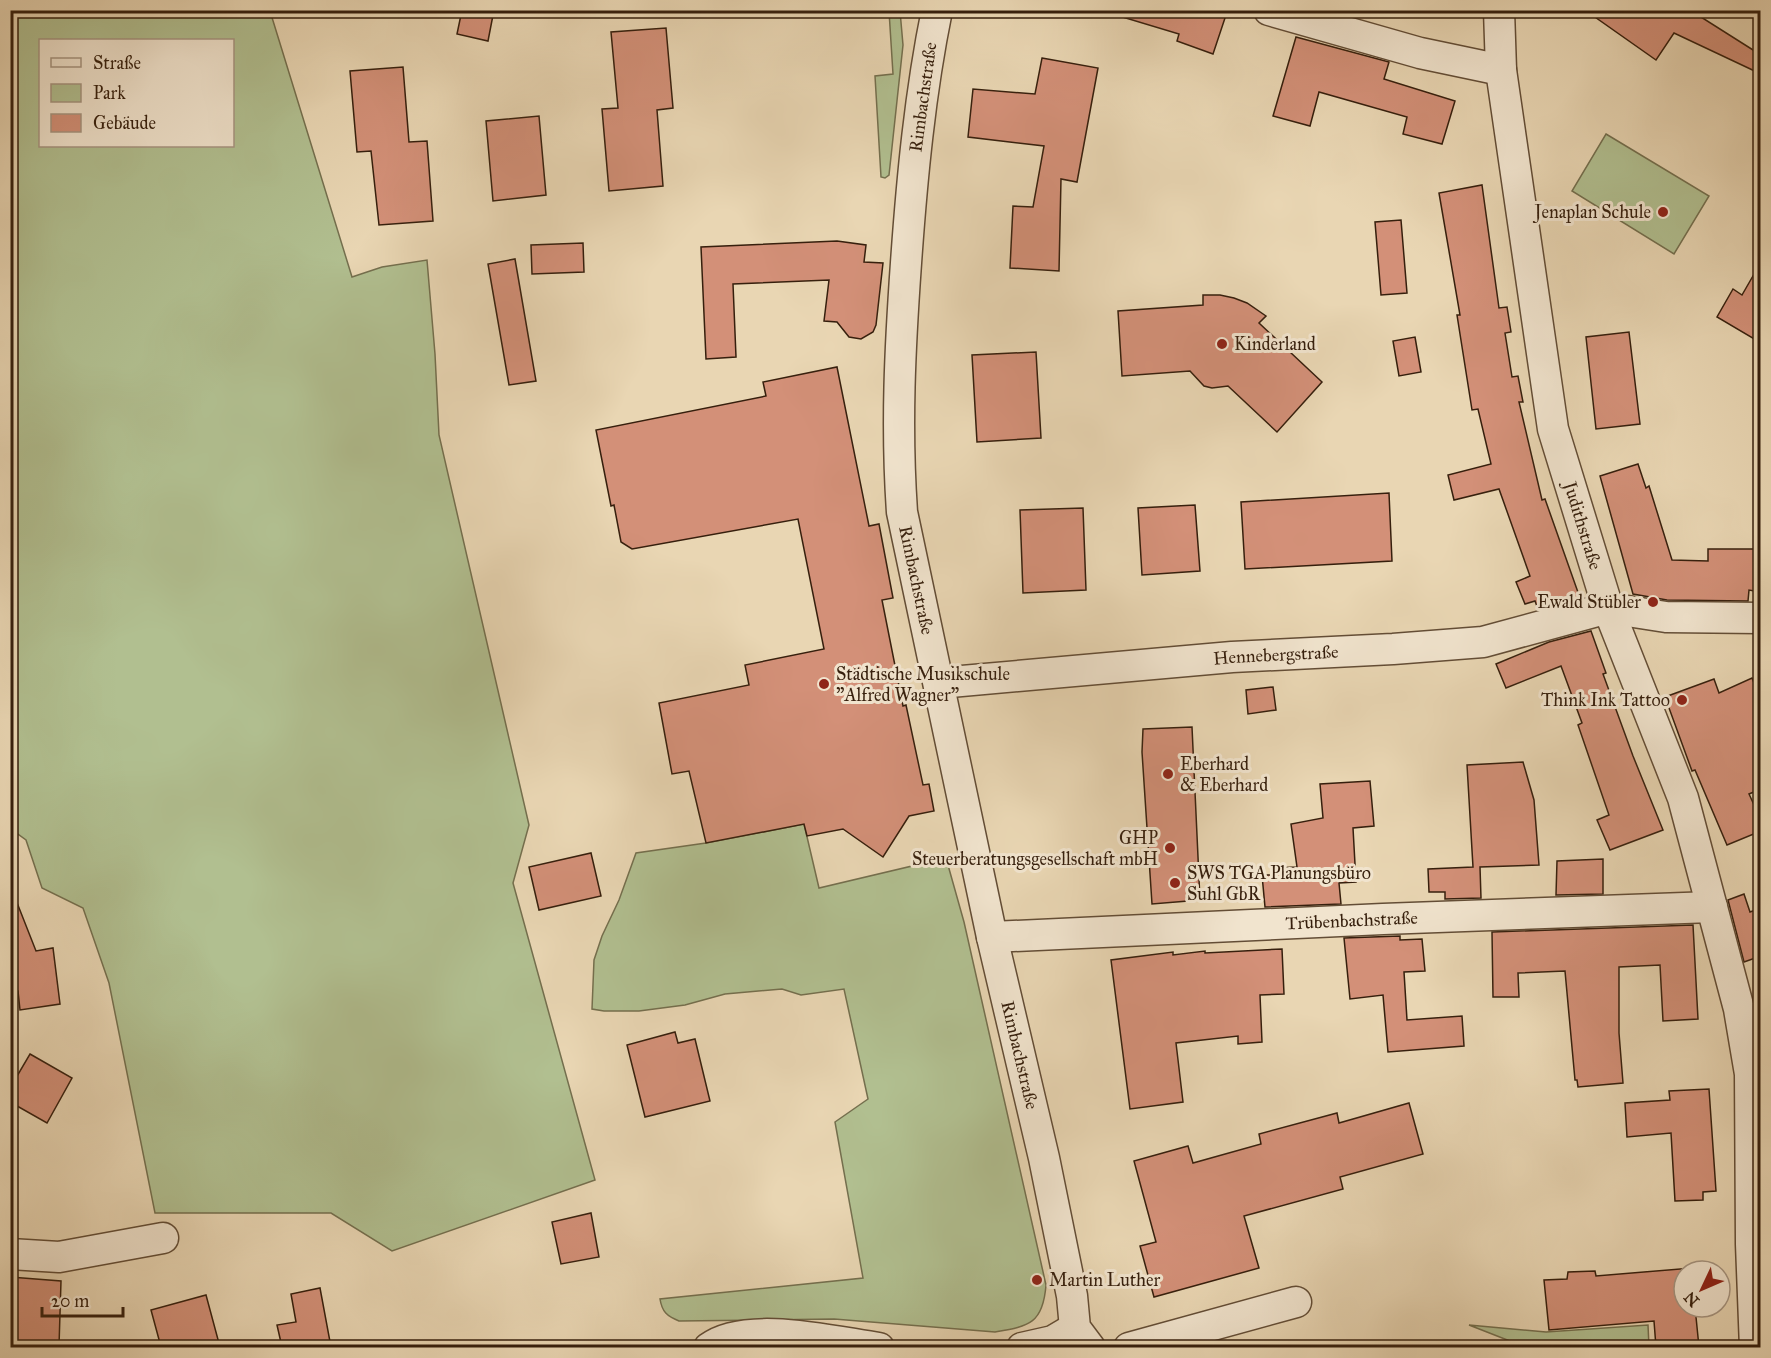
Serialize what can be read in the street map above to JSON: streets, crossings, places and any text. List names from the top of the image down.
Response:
{
  "streets": {
    "street": [
      "Rimbachstraße",
      "Judithstraße",
      "Hennebergstraße",
      "Trübenbachstraße"
    ]
  },
  "crossings": [
    ["Rimbachstraße", "Hennebergstraße"],
    ["Rimbachstraße", "Trübenbachstraße"],
    ["Judithstraße", "Hennebergstraße"],
    ["Judithstraße", "Trübenbachstraße"]
  ],
  "places": [
    "Jenaplan Schule",
    "Kinderland",
    "Ewald Stübler",
    "Städtische Musikschule \"Alfred Wagner\"",
    "Think Ink Tattoo",
    "Eberhard & Eberhard",
    "GHP Steuerberatungsgesellschaft mbH",
    "SWS TGA Planungsbüro Suhl GbR",
    "Martin Luther"
  ],
  "legend": ["Straße", "Park", "Gebäude"],
  "scale_bar": "20 m",
  "north": "bottom left"
}
